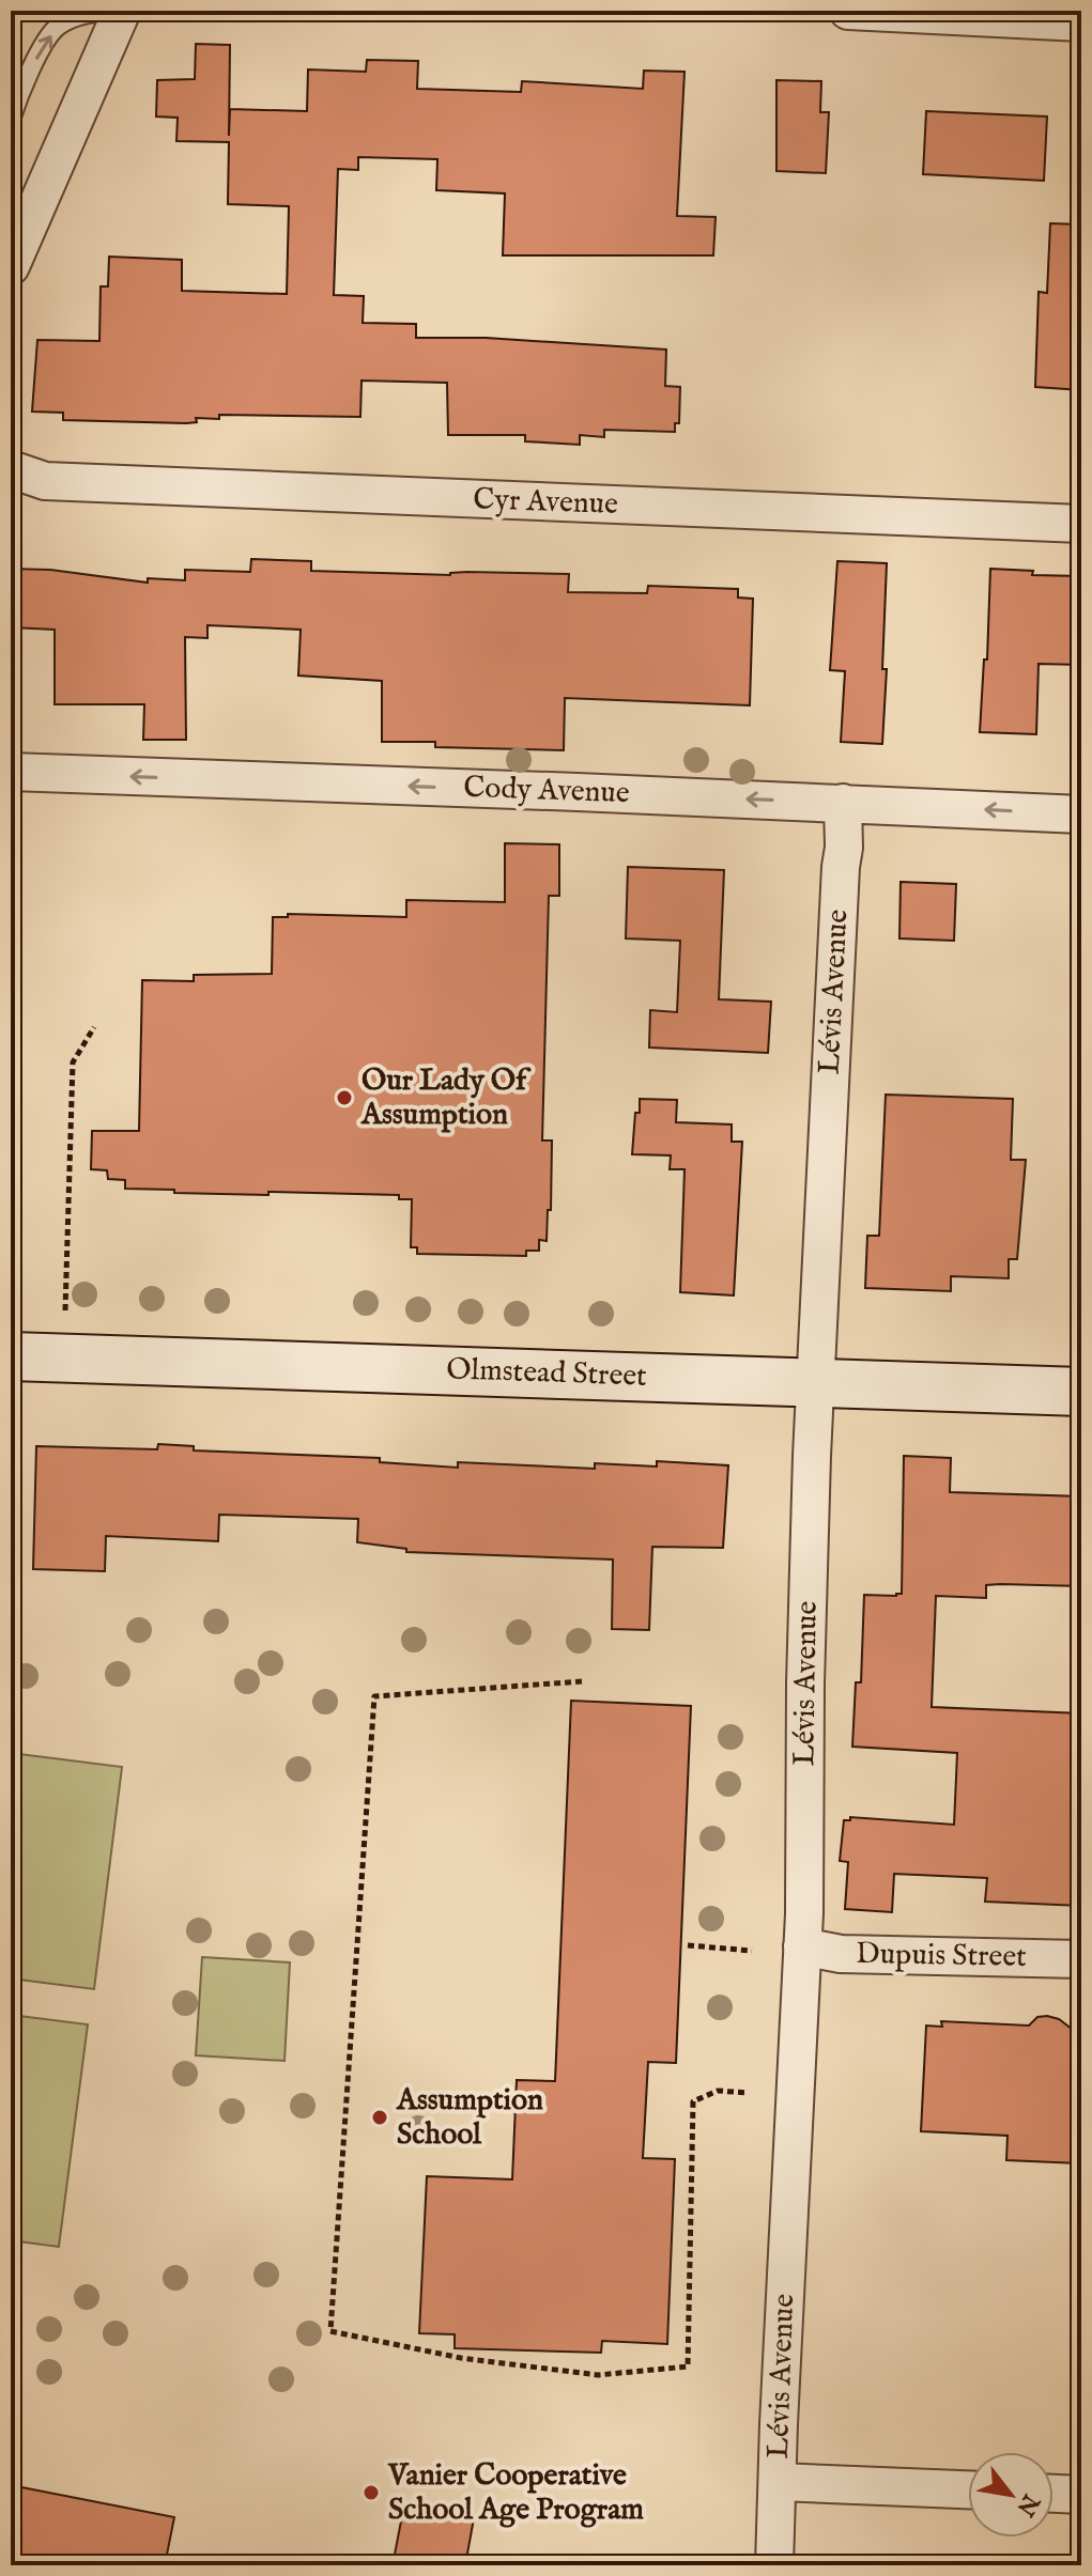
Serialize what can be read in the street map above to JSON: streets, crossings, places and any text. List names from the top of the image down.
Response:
{
  "streets": {
    "street": [
      "Cyr Avenue",
      "Cody Avenue",
      "Lévis Avenue",
      "Olmstead Street",
      "Dupuis Street"
    ]
  },
  "crossings": [
    ["Cody Avenue", "Lévis Avenue"],
    ["Lévis Avenue", "Olmstead Street"],
    ["Lévis Avenue", "Dupuis Street"]
  ],
  "one_way": ["Cody Avenue"],
  "places": ["Our Lady Of Assumption", "Assumption School", "Vanier Cooperative School Age Program"],
  "north": "bottom right"
}
